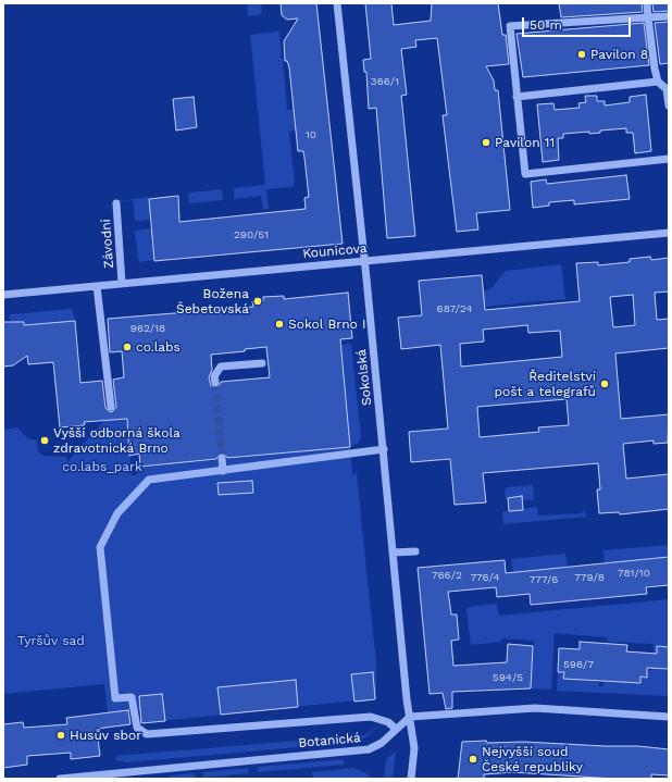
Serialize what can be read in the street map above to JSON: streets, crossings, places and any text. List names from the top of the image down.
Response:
{
  "streets": {
    "street": [
      "Závodní",
      "Kounicova",
      "Sokolská",
      "Botanická"
    ]
  },
  "crossings": [
    ["Závodní", "Kounicova"],
    ["Kounicova", "Sokolská"],
    ["Sokolská", "Botanická"]
  ],
  "parks": ["co.labs_park", "Tyršův sad"],
  "places": [
    "Pavilon 8",
    "Pavilon 11",
    "Božena Šebetovská",
    "Sokol Brno I",
    "co.labs",
    "Ředitelství pošt a telegrafů",
    "Vyšší odborná škola zdravotnická Brno",
    "Husův sbor",
    "Nejvyšší soud České republiky"
  ],
  "house_numbers": [
    "366/1",
    "10",
    "290/51",
    "687/24",
    "962/18",
    "781/10",
    "766/2",
    "776/4",
    "779/8",
    "777/6",
    "596/7",
    "594/5"
  ],
  "scale_bar": "50 m"
}
